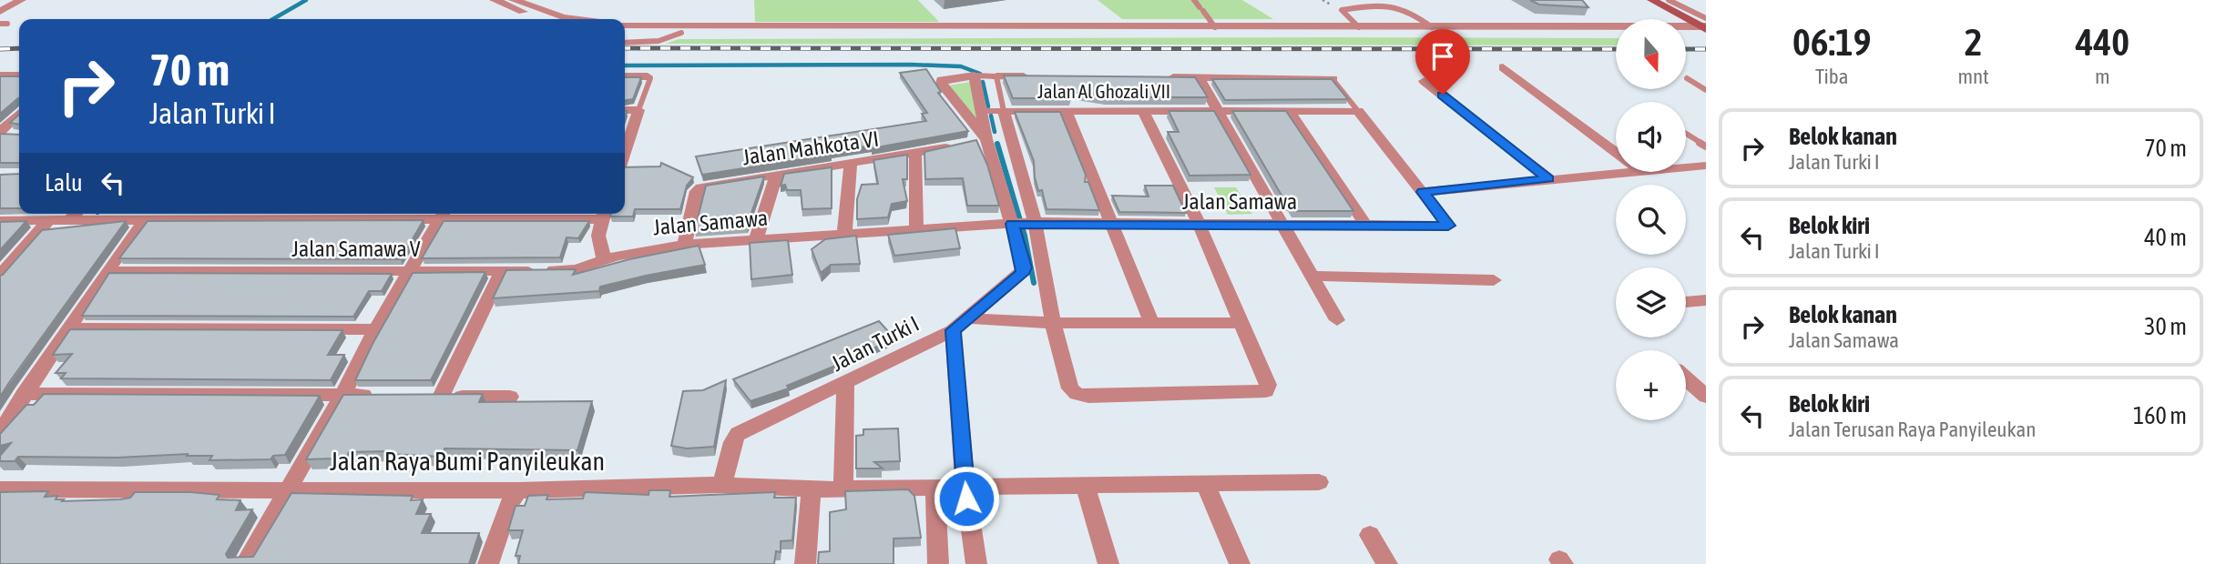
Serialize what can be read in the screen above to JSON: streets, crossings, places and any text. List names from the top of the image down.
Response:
{
  "streets": {
    "street": [
      "Jalan Al Ghozali VII",
      "Jalan Mahkota VI",
      "Jalan Samawa",
      "Jalan Samawa V",
      "Jalan Turki I",
      "Jalan Raya Bumi Panyileukan"
    ]
  },
  "crossings": [
    ["Jalan Mahkota VI", "Jalan Samawa"],
    ["Jalan Samawa", "Jalan Samawa V"],
    ["Jalan Samawa", "Jalan Turki I"],
    ["Jalan Turki I", "Jalan Raya Bumi Panyileukan"]
  ],
  "north": "bottom",
  "page": {
    "eta": [
      "06:19",
      "Tiba",
      "2",
      "mnt",
      "440",
      "m"
    ],
    "map_buttons": "+",
    "turn": ["70 m", "Jalan Turki I"],
    "list": [
      {
        "name": "Belok kanan",
        "note": "Jalan Turki I",
        "value": "70 m"
      },
      {
        "name": "Belok kiri",
        "note": "Jalan Turki I",
        "value": "40 m"
      },
      {
        "name": "Belok kanan",
        "note": "Jalan Samawa",
        "value": "30 m"
      },
      {
        "name": "Belok kiri",
        "note": "Jalan Terusan Raya Panyileukan",
        "value": "160 m"
      }
    ],
    "then": "Lalu"
  }
}
